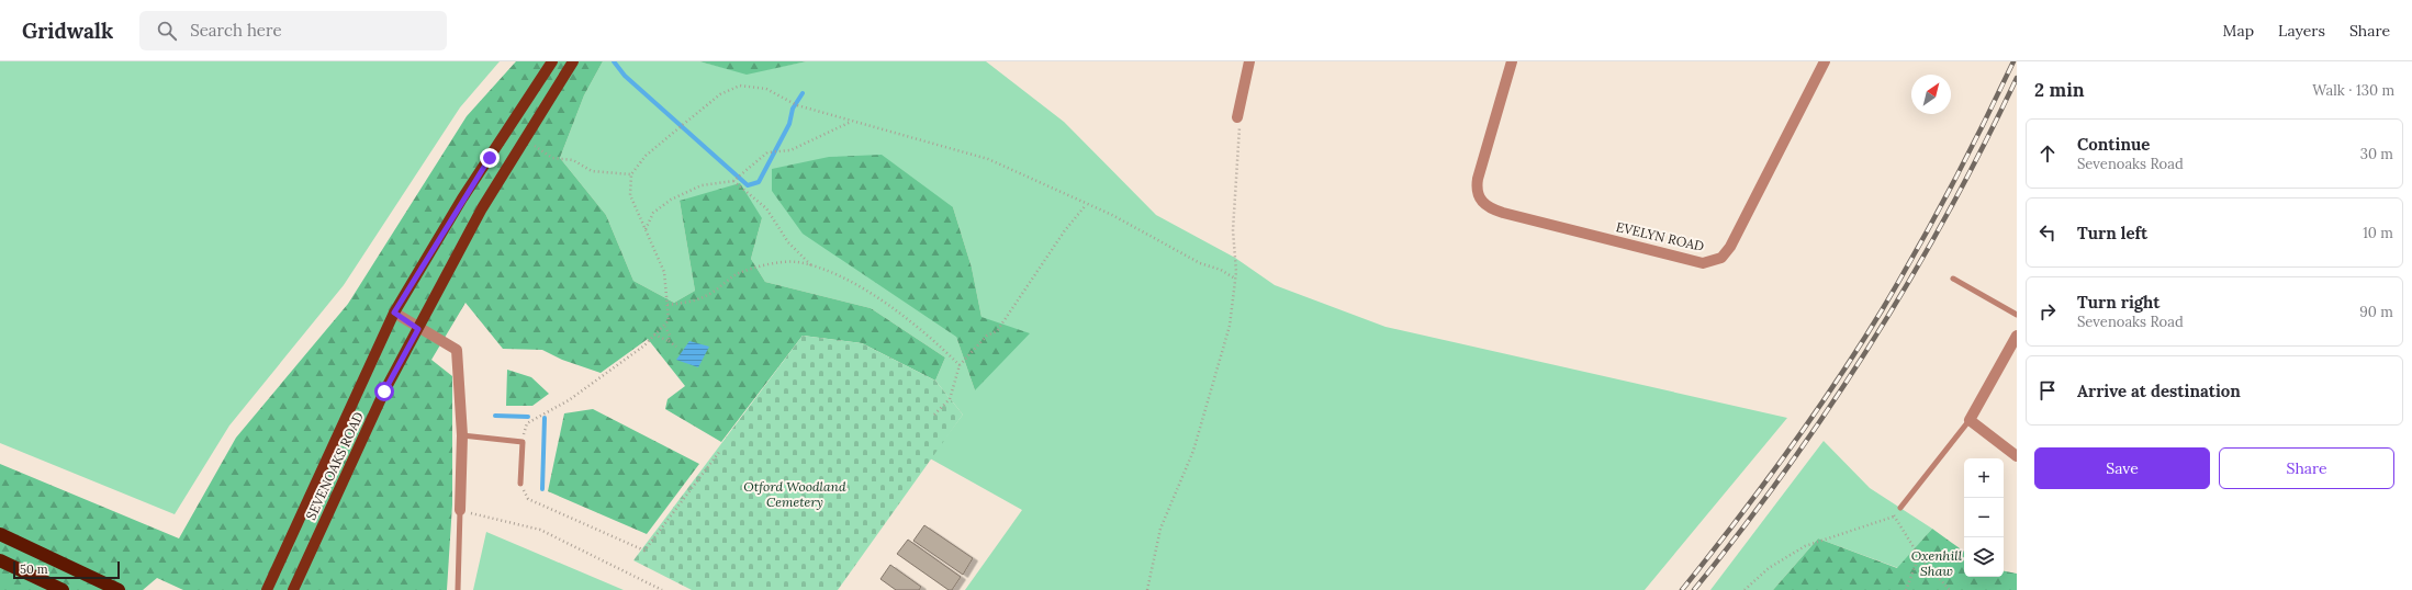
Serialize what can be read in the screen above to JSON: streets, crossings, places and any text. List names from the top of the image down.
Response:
{
  "streets": {
    "main road": ["SEVENOAKS ROAD"],
    "street": ["EVELYN ROAD"]
  },
  "parks": ["Otford Woodland Cemetery", "Oxenhill Shaw"],
  "scale_bar": "50 m",
  "north": "top right",
  "page": {
    "header": "Gridwalk",
    "search": "Search here",
    "nav": ["Map", "Layers", "Share"],
    "heading": ["2 min", "Walk · 130 m"],
    "list": [
      ["Continue", "Sevenoaks Road", "30 m"],
      ["Turn left", "10 m"],
      ["Turn right", "Sevenoaks Road", "90 m"],
      "Arrive at destination"
    ],
    "buttons": ["Save", "Share"],
    "map_buttons": ["+", "−"],
    "scale": "50 m"
  }
}
